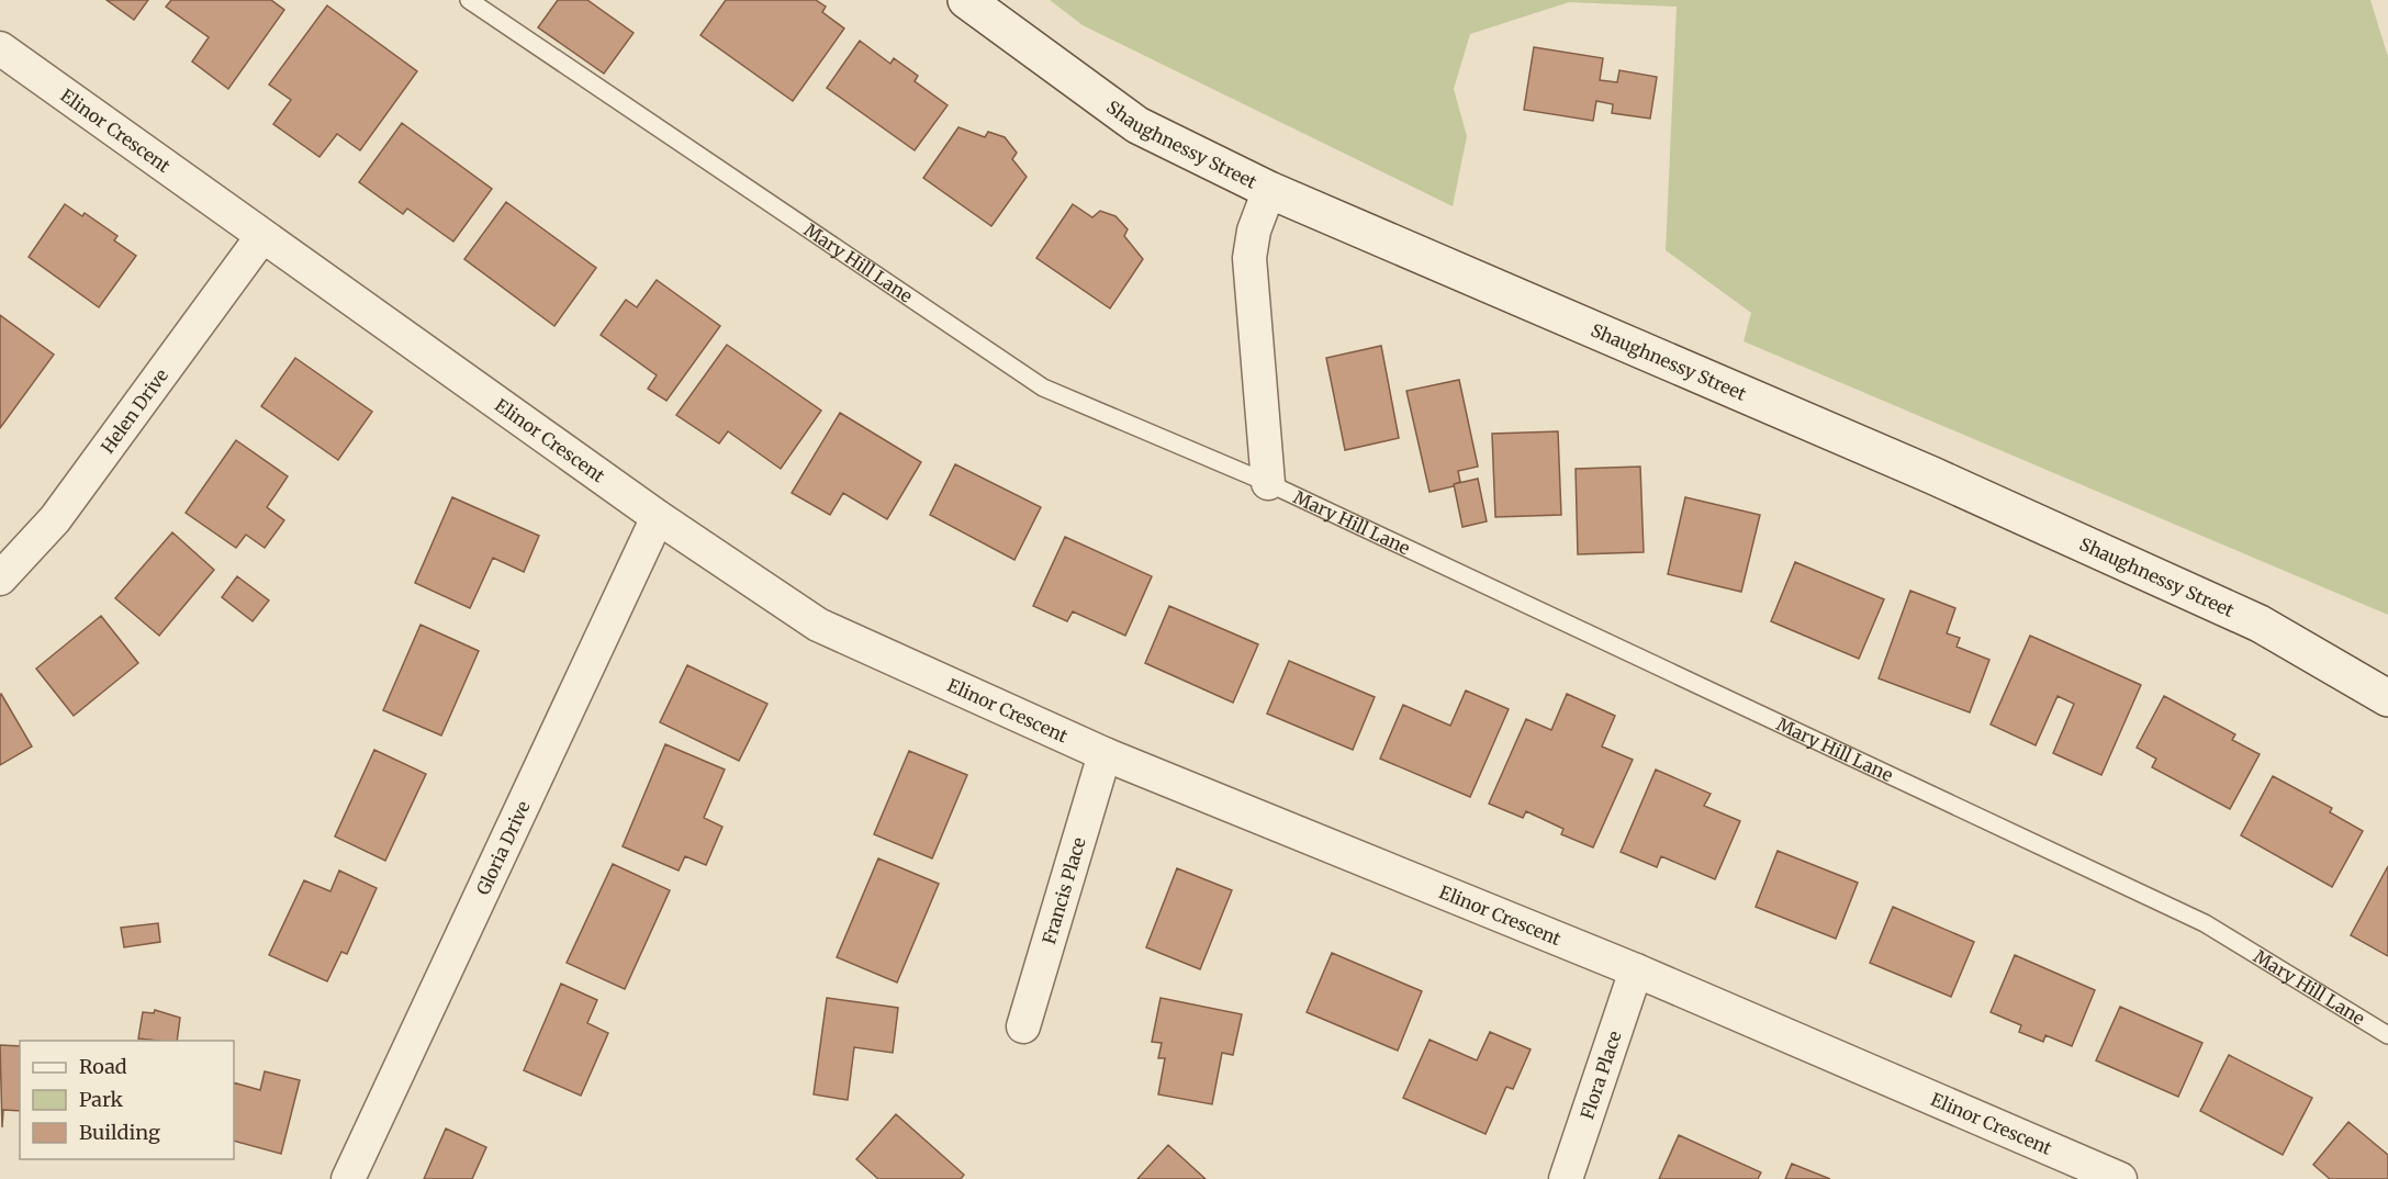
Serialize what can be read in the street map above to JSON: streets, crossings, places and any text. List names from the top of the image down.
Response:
{
  "streets": {
    "main road": ["Shaughnessy Street"],
    "street": [
      "Elinor Crescent",
      "Helen Drive",
      "Gloria Drive",
      "Francis Place",
      "Flora Place"
    ],
    "lane": ["Mary Hill Lane"]
  },
  "crossings": [
    ["Elinor Crescent", "Helen Drive"],
    ["Elinor Crescent", "Gloria Drive"],
    ["Elinor Crescent", "Francis Place"],
    ["Elinor Crescent", "Flora Place"]
  ],
  "legend": ["Road", "Park", "Building"]
}
